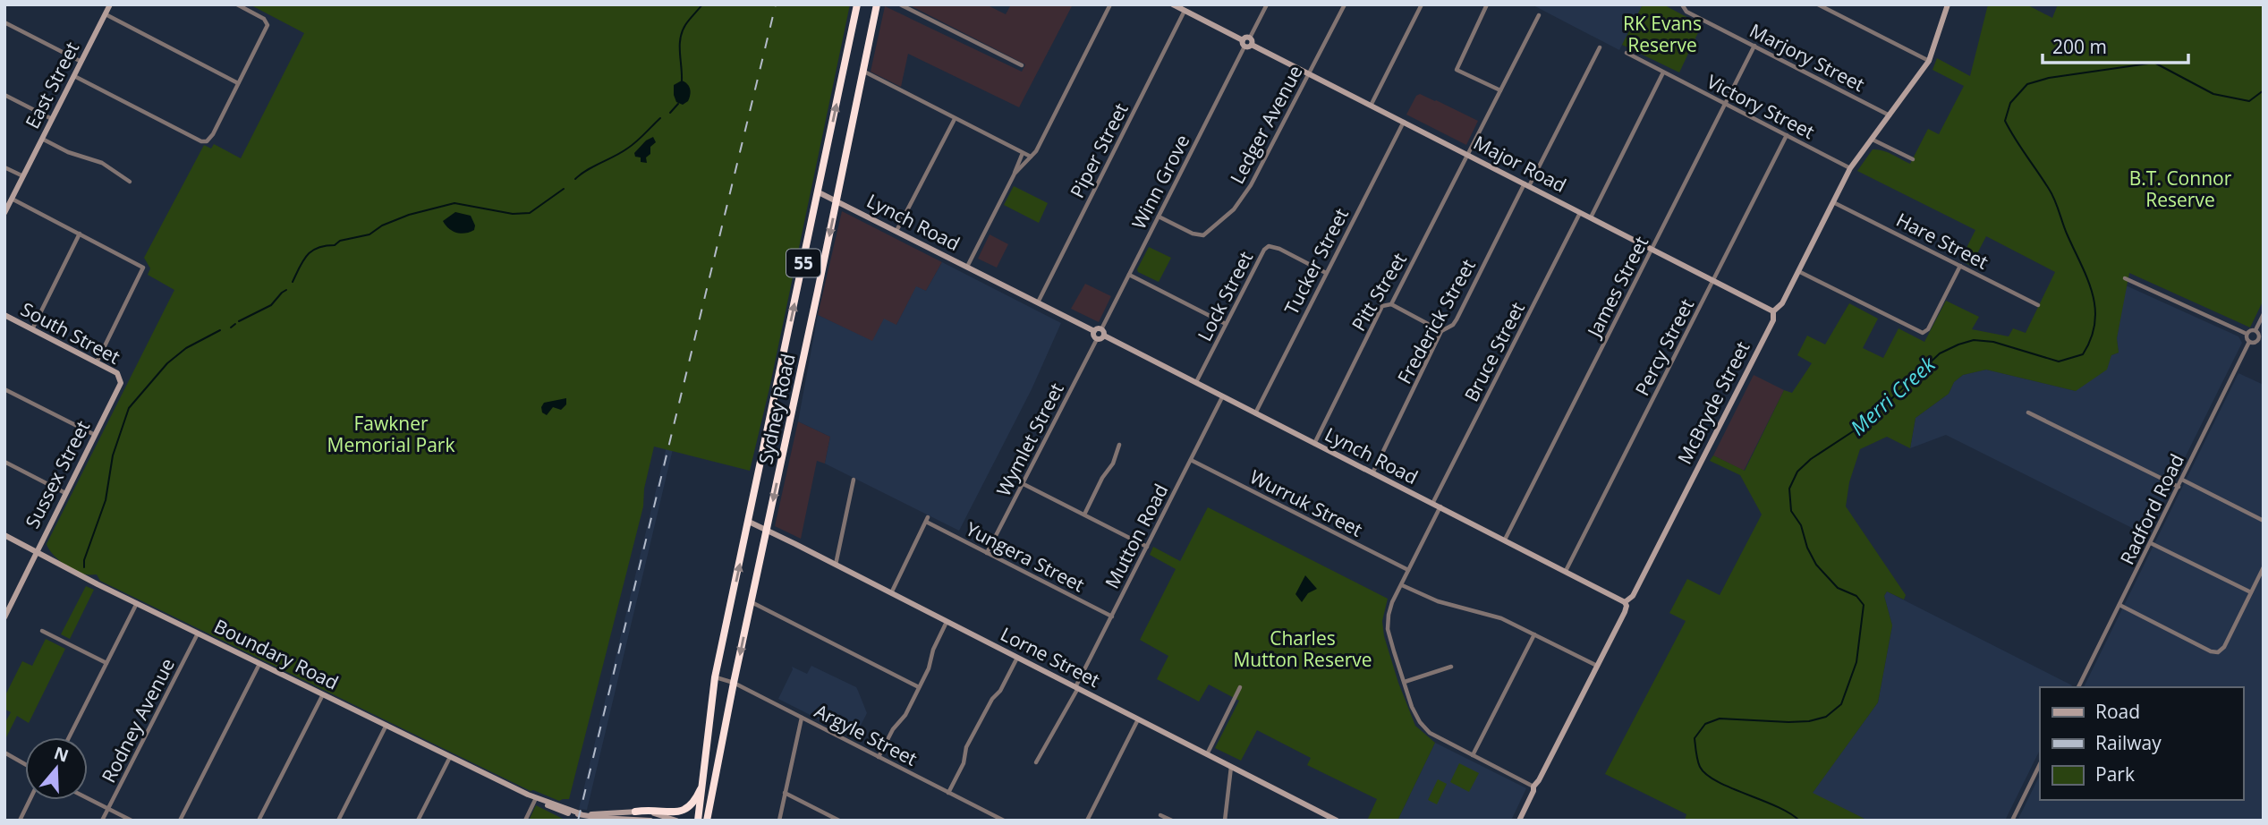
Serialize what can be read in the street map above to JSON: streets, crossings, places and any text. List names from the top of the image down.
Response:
{
  "streets": {
    "highway": ["55", "Sydney Road"],
    "street": [
      "Marjory Street",
      "East Street",
      "Victory Street",
      "Ledger Avenue",
      "Piper Street",
      "Major Road",
      "Winn Grove",
      "Lynch Road",
      "Hare Street",
      "Tucker Street",
      "James Street",
      "Pitt Street",
      "Lock Street",
      "Frederick Street",
      "South Street",
      "Percy Street",
      "Bruce Street",
      "McBryde Street",
      "Wymlet Street",
      "Sussex Street",
      "Wurruk Street",
      "Radford Road",
      "Mutton Road",
      "Yungera Street",
      "Boundary Road",
      "Lorne Street",
      "Rodney Avenue",
      "Argyle Street"
    ]
  },
  "crossings": [
    ["Marjory Street", "James Street"],
    ["Marjory Street", "McBryde Street"],
    ["Victory Street", "James Street"],
    ["Victory Street", "Percy Street"],
    ["Victory Street", "McBryde Street"],
    ["Ledger Avenue", "Major Road"],
    ["Ledger Avenue", "Winn Grove"],
    ["Piper Street", "Lynch Road"],
    ["Major Road", "Tucker Street"],
    ["Major Road", "James Street"],
    ["Major Road", "Pitt Street"],
    ["Major Road", "Frederick Street"],
    ["Major Road", "Percy Street"],
    ["Major Road", "Bruce Street"],
    ["Major Road", "McBryde Street"],
    ["Winn Grove", "Lynch Road"],
    ["Lynch Road", "Tucker Street"],
    ["Lynch Road", "James Street"],
    ["Lynch Road", "Pitt Street"],
    ["Lynch Road", "Lock Street"],
    ["Lynch Road", "Frederick Street"],
    ["Lynch Road", "Percy Street"],
    ["Lynch Road", "Bruce Street"],
    ["Lynch Road", "McBryde Street"],
    ["Lynch Road", "Sydney Road"],
    ["Lynch Road", "Mutton Road"],
    ["Hare Street", "McBryde Street"],
    ["Tucker Street", "Lock Street"],
    ["South Street", "Sussex Street"],
    ["Sydney Road", "Lorne Street"],
    ["Sydney Road", "Argyle Street"],
    ["Wymlet Street", "Yungera Street"],
    ["Sussex Street", "Boundary Road"],
    ["Wurruk Street", "Mutton Road"],
    ["Mutton Road", "Yungera Street"],
    ["Mutton Road", "Lorne Street"],
    ["Yungera Street", "Lorne Street"],
    ["Boundary Road", "Rodney Avenue"]
  ],
  "water": ["Merri Creek"],
  "parks": [
    "RK Evans Reserve",
    "B.T. Connor Reserve",
    "Fawkner Memorial Park",
    "Charles Mutton Reserve"
  ],
  "legend": ["Road", "Railway", "Park"],
  "scale_bar": "200 m",
  "north": "top"
}
